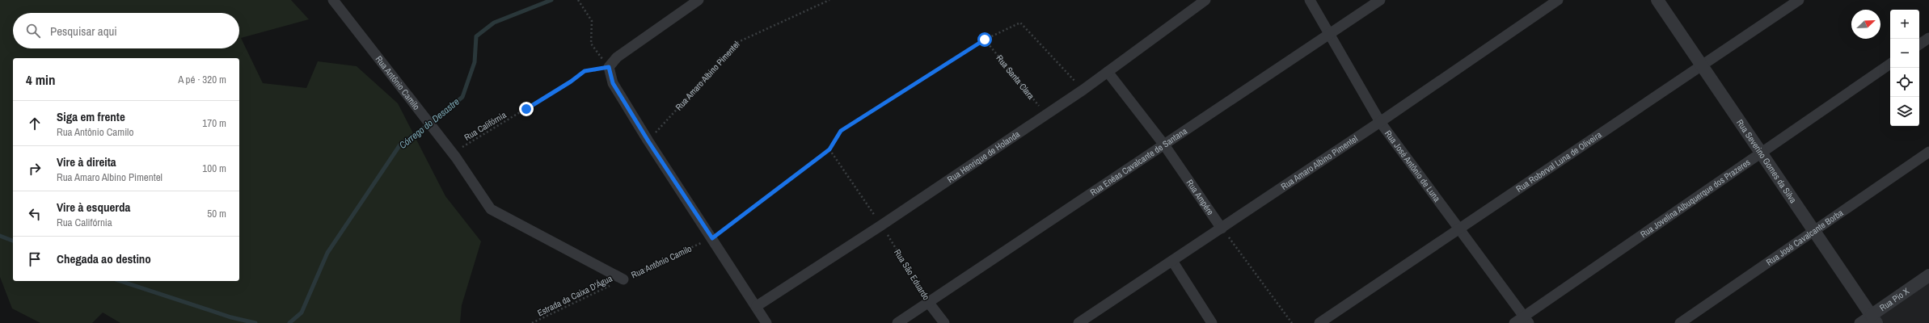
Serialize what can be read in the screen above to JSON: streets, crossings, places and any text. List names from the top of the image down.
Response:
{
  "streets": {
    "street": [
      "Rua Amaro Albino Pimentel",
      "Rua Antônio Camilo",
      "Rua Henrique de Holanda",
      "Rua Enéas Cavalcante de Santana",
      "Rua Roberval Luna de Oliveira",
      "Rua Severino Gomes da Silva",
      "Rua José Antônio de Luna",
      "Rua Ampére",
      "Rua Jovelina Albuquerque dos Prazeres",
      "Rua José Cavalcante Borba",
      "Rua São Eduardo",
      "Rua Pio X"
    ],
    "path": ["Rua Santa Clara", "Rua Califórnia", "Estrada da Caixa D'Água"]
  },
  "crossings": [
    ["Rua Amaro Albino Pimentel", "Rua José Antônio de Luna"],
    ["Rua Amaro Albino Pimentel", "Rua Ampére"],
    ["Rua Santa Clara", "Rua Antônio Camilo"],
    ["Rua Santa Clara", "Rua Henrique de Holanda"],
    ["Rua Antônio Camilo", "Rua Califórnia"],
    ["Rua Antônio Camilo", "Rua Henrique de Holanda"],
    ["Rua Antônio Camilo", "Rua São Eduardo"],
    ["Rua Antônio Camilo", "Estrada da Caixa D'Água"],
    ["Rua Henrique de Holanda", "Rua Ampére"],
    ["Rua Henrique de Holanda", "Rua São Eduardo"],
    ["Rua Enéas Cavalcante de Santana", "Rua José Antônio de Luna"],
    ["Rua Enéas Cavalcante de Santana", "Rua Ampére"],
    ["Rua Enéas Cavalcante de Santana", "Rua São Eduardo"],
    ["Rua Roberval Luna de Oliveira", "Rua Severino Gomes da Silva"],
    ["Rua Roberval Luna de Oliveira", "Rua José Antônio de Luna"],
    ["Rua Severino Gomes da Silva", "Rua Jovelina Albuquerque dos Prazeres"],
    ["Rua Severino Gomes da Silva", "Rua José Cavalcante Borba"],
    ["Rua Severino Gomes da Silva", "Rua Pio X"],
    ["Rua José Antônio de Luna", "Rua Jovelina Albuquerque dos Prazeres"]
  ],
  "water": ["Córrego do Desastre"],
  "north": "top right",
  "page": {
    "map_buttons": ["+", "−"],
    "search": "Pesquisar aqui",
    "heading": ["4 min", "A pé · 320 m"],
    "list": [
      ["Siga em frente", "Rua Antônio Camilo", "170 m"],
      ["Vire à direita", "Rua Amaro Albino Pimentel", "100 m"],
      ["Vire à esquerda", "Rua Califórnia", "50 m"],
      "Chegada ao destino"
    ]
  }
}
